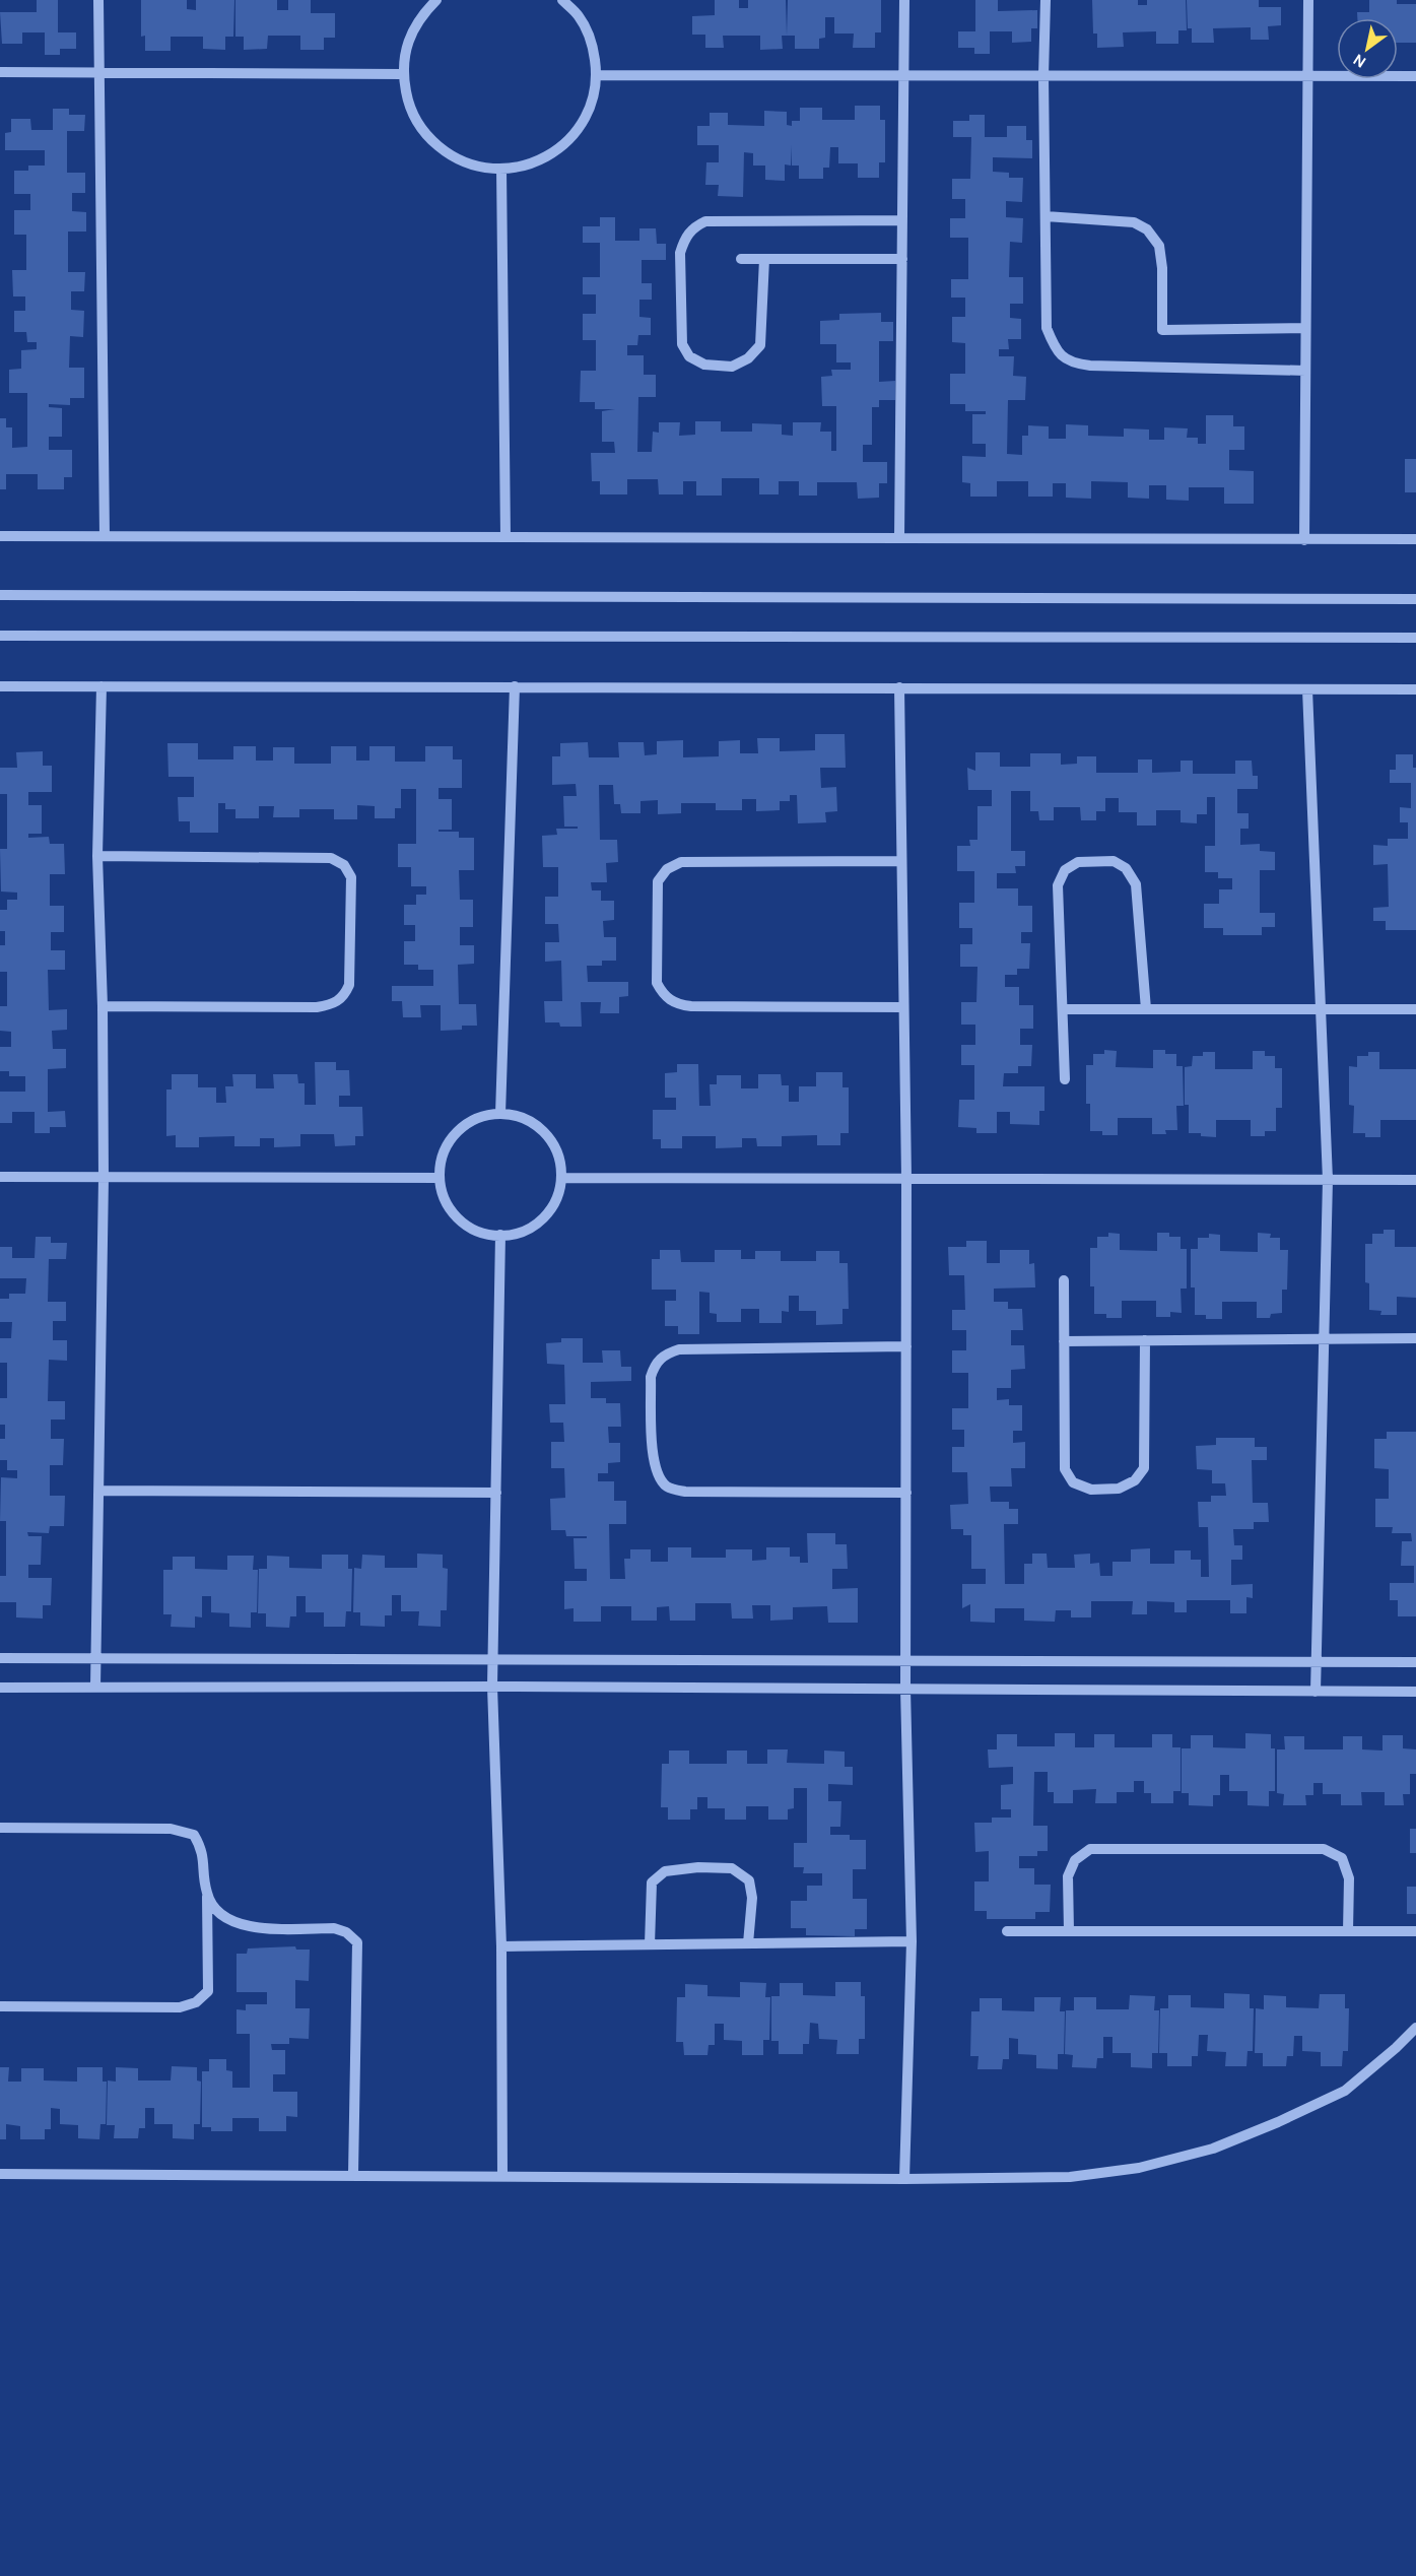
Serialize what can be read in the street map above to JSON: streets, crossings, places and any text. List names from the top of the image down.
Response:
{
  "north": "bottom left"
}
